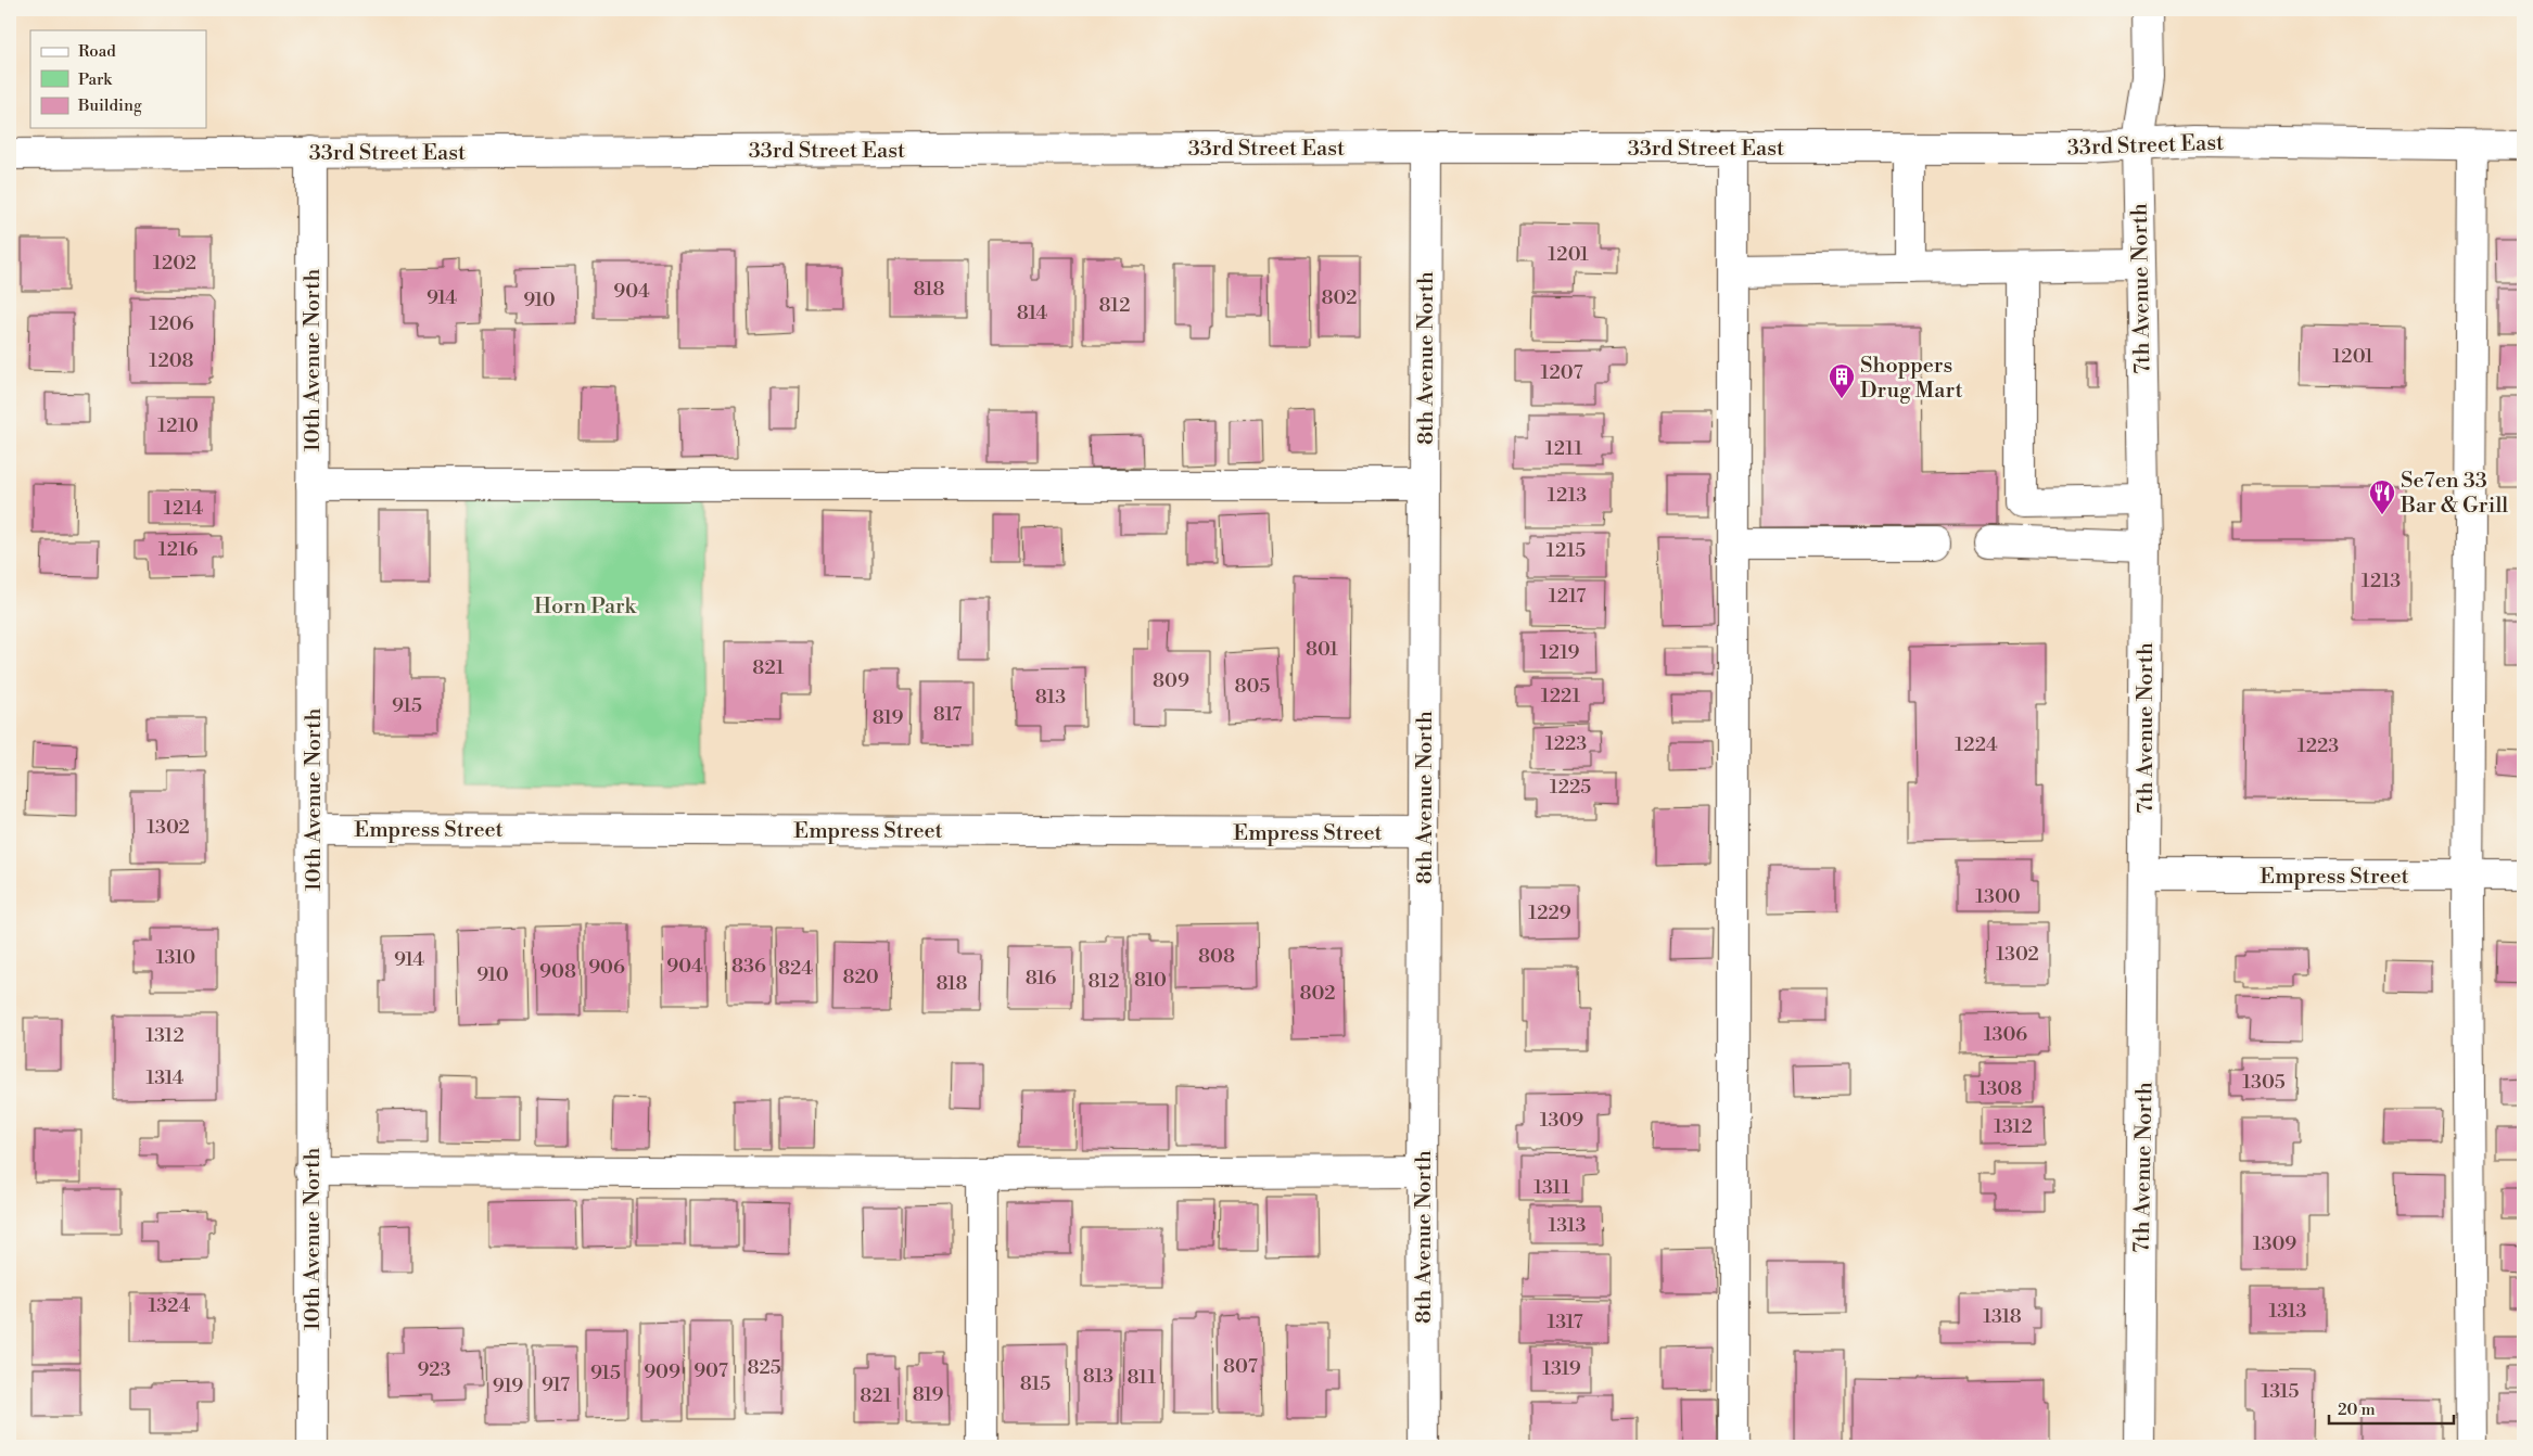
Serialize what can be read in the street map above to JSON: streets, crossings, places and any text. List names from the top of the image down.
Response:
{
  "streets": {
    "street": [
      "33rd Street East",
      "7th Avenue North",
      "8th Avenue North",
      "10th Avenue North",
      "Empress Street"
    ]
  },
  "crossings": [
    ["33rd Street East", "7th Avenue North"],
    ["33rd Street East", "8th Avenue North"],
    ["33rd Street East", "10th Avenue North"],
    ["7th Avenue North", "Empress Street"],
    ["8th Avenue North", "Empress Street"],
    ["10th Avenue North", "Empress Street"]
  ],
  "parks": ["Horn Park"],
  "places": {
    "building": ["Shoppers Drug Mart"],
    "restaurant": ["Se7en 33 Bar & Grill"]
  },
  "house_numbers": [
    "1201",
    "1202",
    "818",
    "904",
    "914",
    "802",
    "910",
    "812",
    "814",
    "1206",
    "1201",
    "1208",
    "1207",
    "1210",
    "1211",
    "1213",
    "1214",
    "1216",
    "1215",
    "1213",
    "1217",
    "801",
    "1219",
    "821",
    "809",
    "805",
    "1221",
    "813",
    "915",
    "817",
    "819",
    "1223",
    "1224",
    "1223",
    "1225",
    "1302",
    "1300",
    "1229",
    "1302",
    "808",
    "1310",
    "914",
    "904",
    "836",
    "906",
    "824",
    "908",
    "910",
    "820",
    "816",
    "810",
    "812",
    "818",
    "802",
    "1306",
    "1312",
    "1314",
    "1305",
    "1308",
    "1309",
    "1312",
    "1311",
    "1313",
    "1309",
    "1324",
    "1313",
    "1318",
    "1317",
    "807",
    "825",
    "1319",
    "923",
    "907",
    "909",
    "915",
    "813",
    "811",
    "815",
    "917",
    "919",
    "1315",
    "819",
    "821"
  ],
  "legend": ["Road", "Park", "Building"],
  "scale_bar": "20 m"
}
